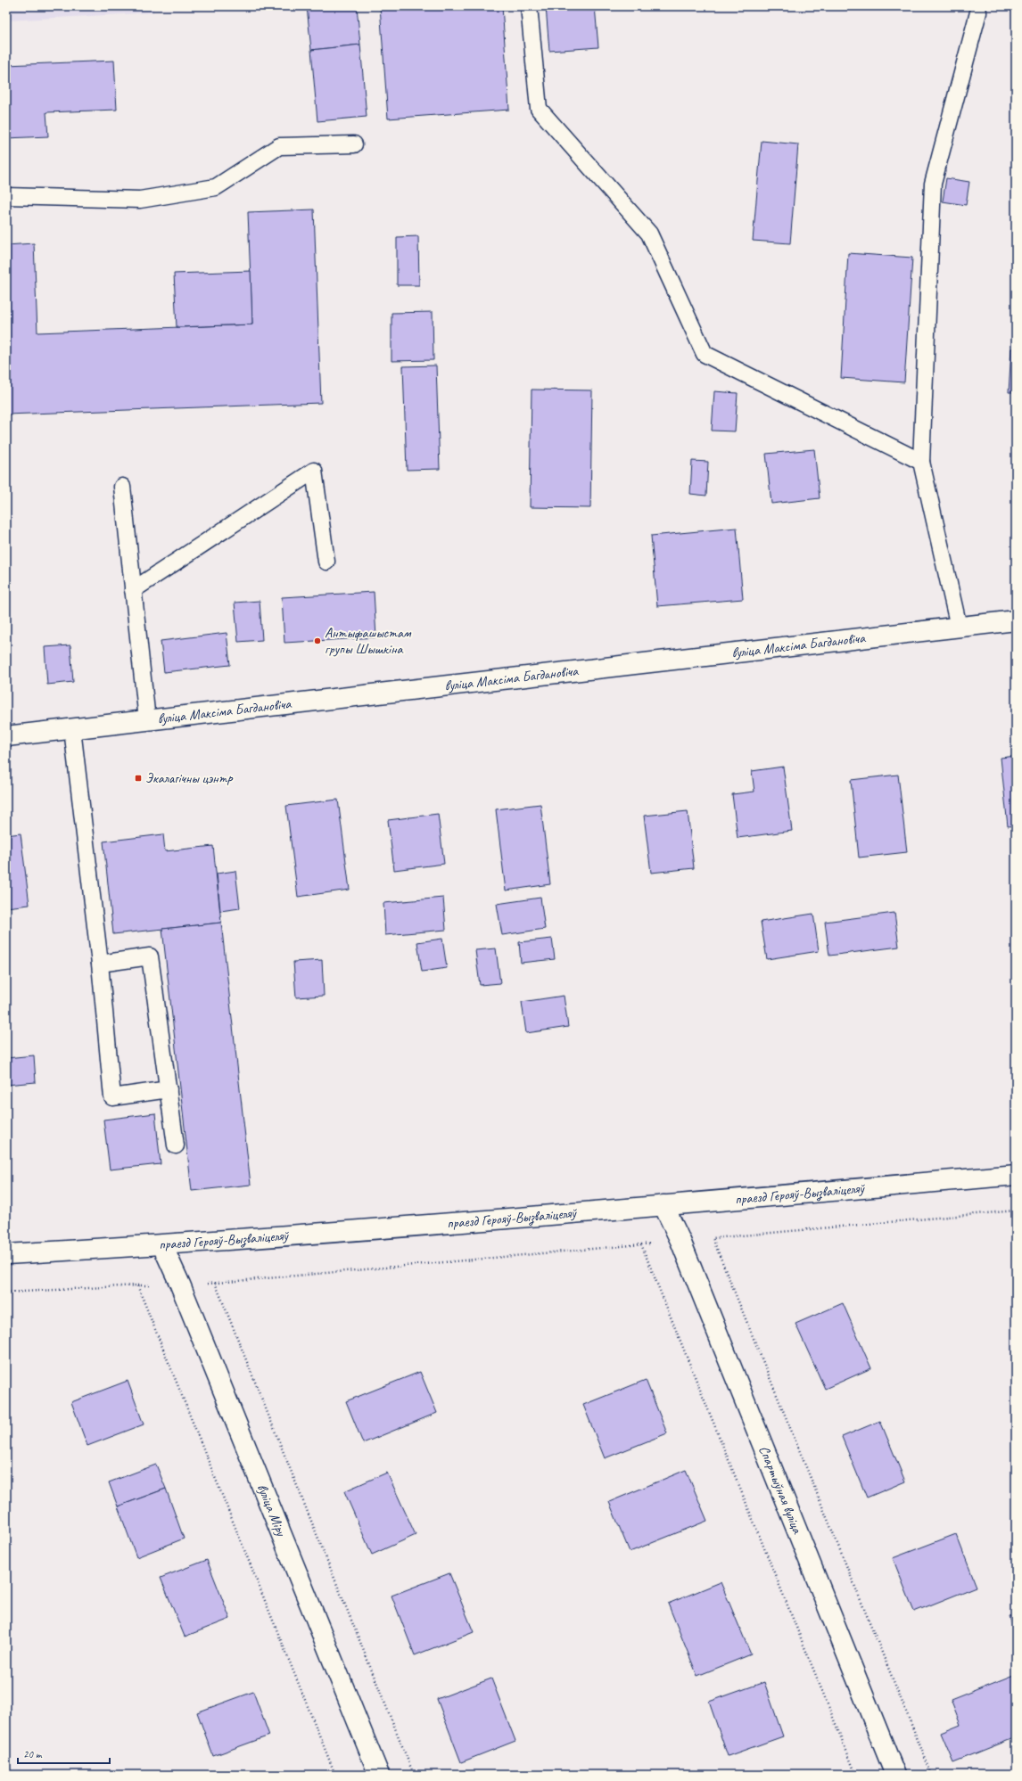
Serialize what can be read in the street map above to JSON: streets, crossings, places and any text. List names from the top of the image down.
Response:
{
  "streets": {
    "street": [
      "вуліца Максіма Багдановіча",
      "праезд Герояў-Вызваліцеляў",
      "Спартыўная вуліца",
      "вуліца Міру"
    ]
  },
  "crossings": [
    ["праезд Герояў-Вызваліцеляў", "Спартыўная вуліца"],
    ["праезд Герояў-Вызваліцеляў", "вуліца Міру"]
  ],
  "places": {
    "other": ["Антыфашыстам групы Шышкіна"],
    "transit": ["Экалагічны цэнтр"]
  },
  "scale_bar": "20 m"
}
